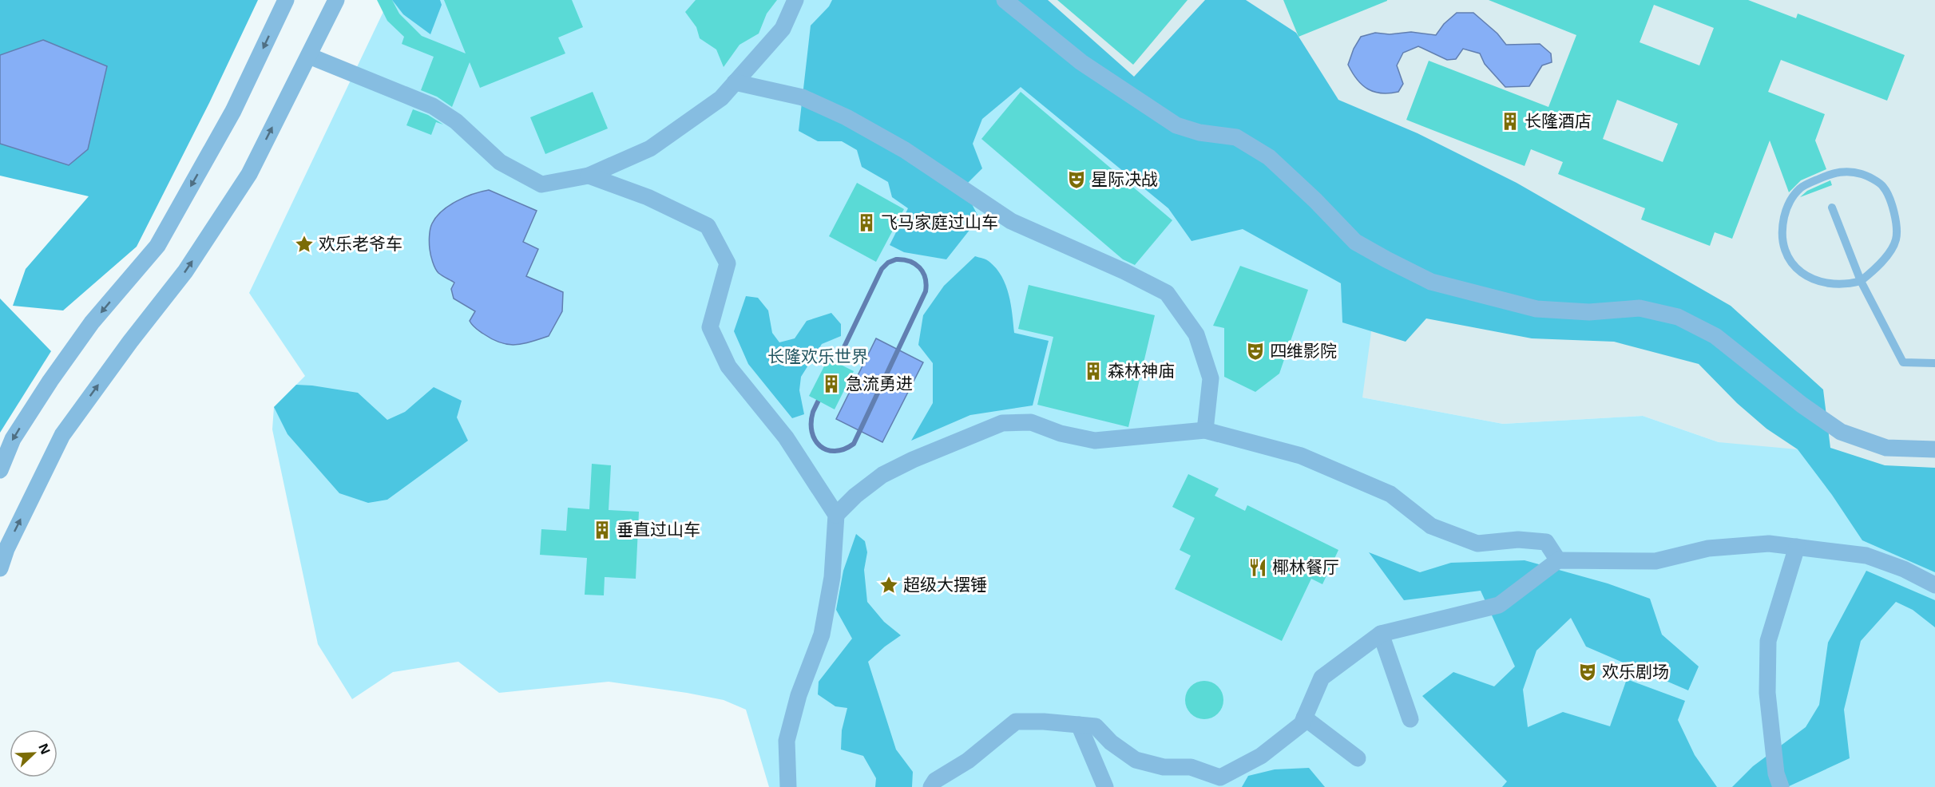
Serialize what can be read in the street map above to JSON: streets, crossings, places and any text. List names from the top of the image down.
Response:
{
  "parks": ["长隆欢乐世界"],
  "places": {
    "building": [
      "长隆酒店",
      "飞马家庭过山车",
      "森林神庙",
      "急流勇进",
      "垂直过山车"
    ],
    "theatre": ["星际决战", "四维影院", "欢乐剧场"],
    "place": ["欢乐老爷车", "超级大摆锤"],
    "restaurant": ["椰林餐厅"]
  },
  "north": "top right"
}
